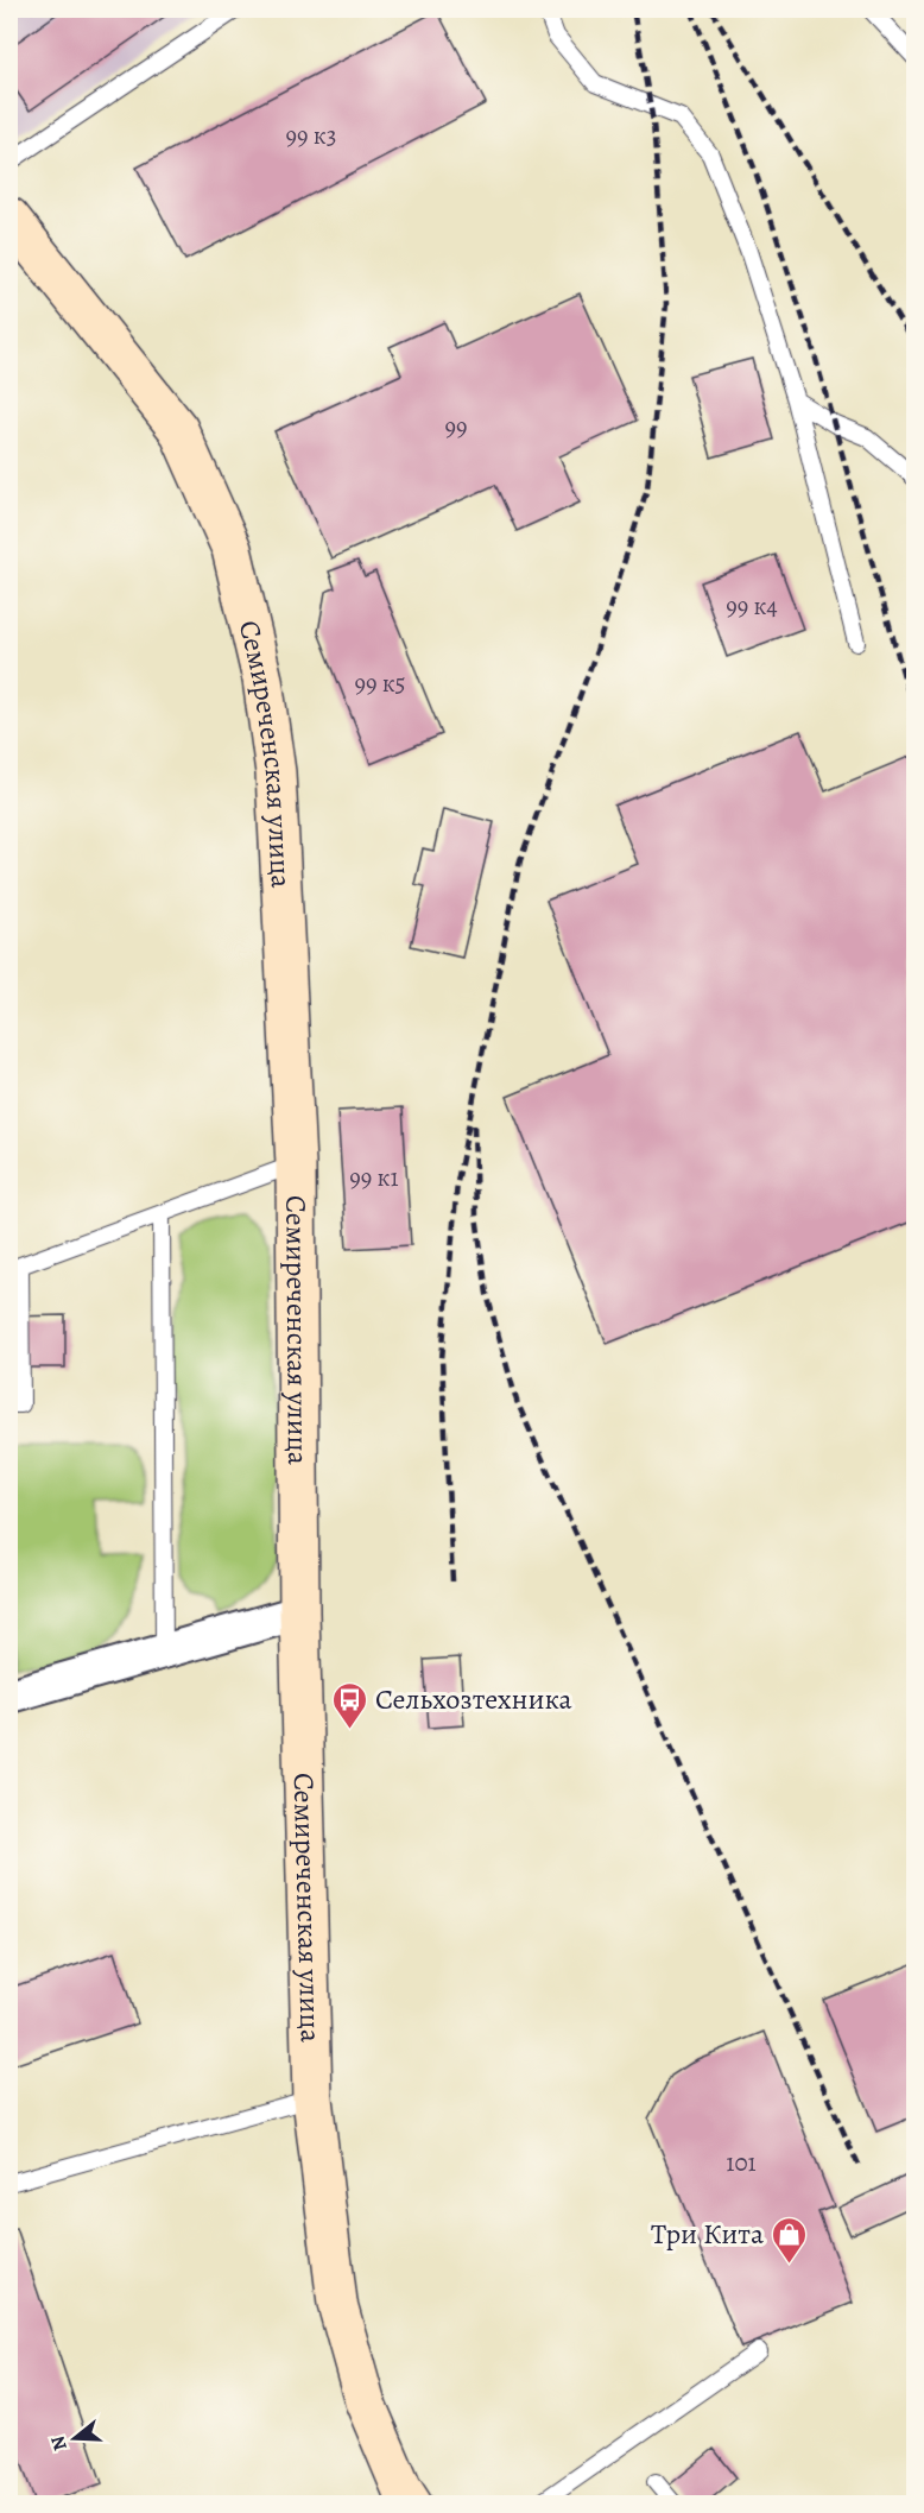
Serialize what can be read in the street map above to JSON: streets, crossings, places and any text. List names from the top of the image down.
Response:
{
  "streets": {
    "main road": ["Семиреченская улица"]
  },
  "places": {
    "bus stop": ["Сельхозтехника"],
    "shop": ["Три Кита"]
  },
  "house_numbers": [
    "99 к3",
    "99",
    "99 к4",
    "99 к5",
    "99 к1",
    "101"
  ],
  "north": "left"
}
